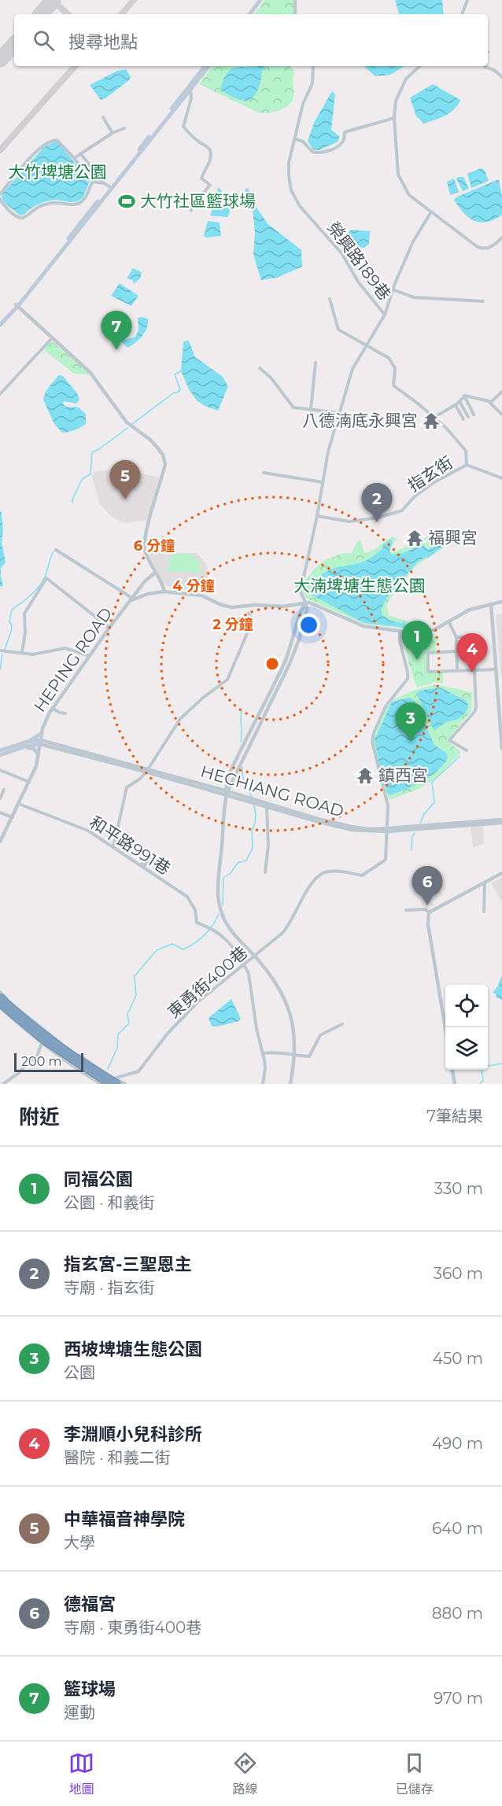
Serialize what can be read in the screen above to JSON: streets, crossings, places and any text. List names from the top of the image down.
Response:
{
  "streets": {
    "street": [
      "榮興路189巷",
      "指玄街",
      "HEPING ROAD",
      "HECHIANG ROAD",
      "和平路991巷",
      "東勇街400巷"
    ]
  },
  "crossings": [
    ["HEPING ROAD", "HECHIANG ROAD"],
    ["HEPING ROAD", "和平路991巷"],
    ["HECHIANG ROAD", "東勇街400巷"],
    ["和平路991巷", "東勇街400巷"]
  ],
  "parks": ["大竹埤塘公園", "大湳埤塘生態公園"],
  "places": {
    "sports": ["大竹社區籃球場"],
    "temple": ["八德湳底永興宮", "福興宮", "鎮西宮"]
  },
  "scale_bar": "200 m",
  "page": {
    "search": "搜尋地點",
    "pins": [
      "7",
      "5",
      "2",
      "1",
      "4",
      "3",
      "6"
    ],
    "scale": "200 m",
    "heading": ["附近", "7筆結果"],
    "list": [
      {
        "mark": "1",
        "name": "同福公園",
        "note": "公園 · 和義街",
        "value": "330 m"
      },
      {
        "mark": "2",
        "name": "指玄宮-三聖恩主",
        "note": "寺廟 · 指玄街",
        "value": "360 m"
      },
      {
        "mark": "3",
        "name": "西坡埤塘生態公園",
        "note": "公園",
        "value": "450 m"
      },
      {
        "mark": "4",
        "name": "李淵順小兒科診所",
        "note": "醫院 · 和義二街",
        "value": "490 m"
      },
      {
        "mark": "5",
        "name": "中華福音神學院",
        "note": "大學",
        "value": "640 m"
      },
      {
        "mark": "6",
        "name": "德福宮",
        "note": "寺廟 · 東勇街400巷",
        "value": "880 m"
      },
      {
        "mark": "7",
        "name": "籃球場",
        "note": "運動",
        "value": "970 m"
      }
    ],
    "nav": ["地圖", "路線", "已儲存"]
  },
  "rings": ["6 分鐘", "4 分鐘", "2 分鐘"]
}
